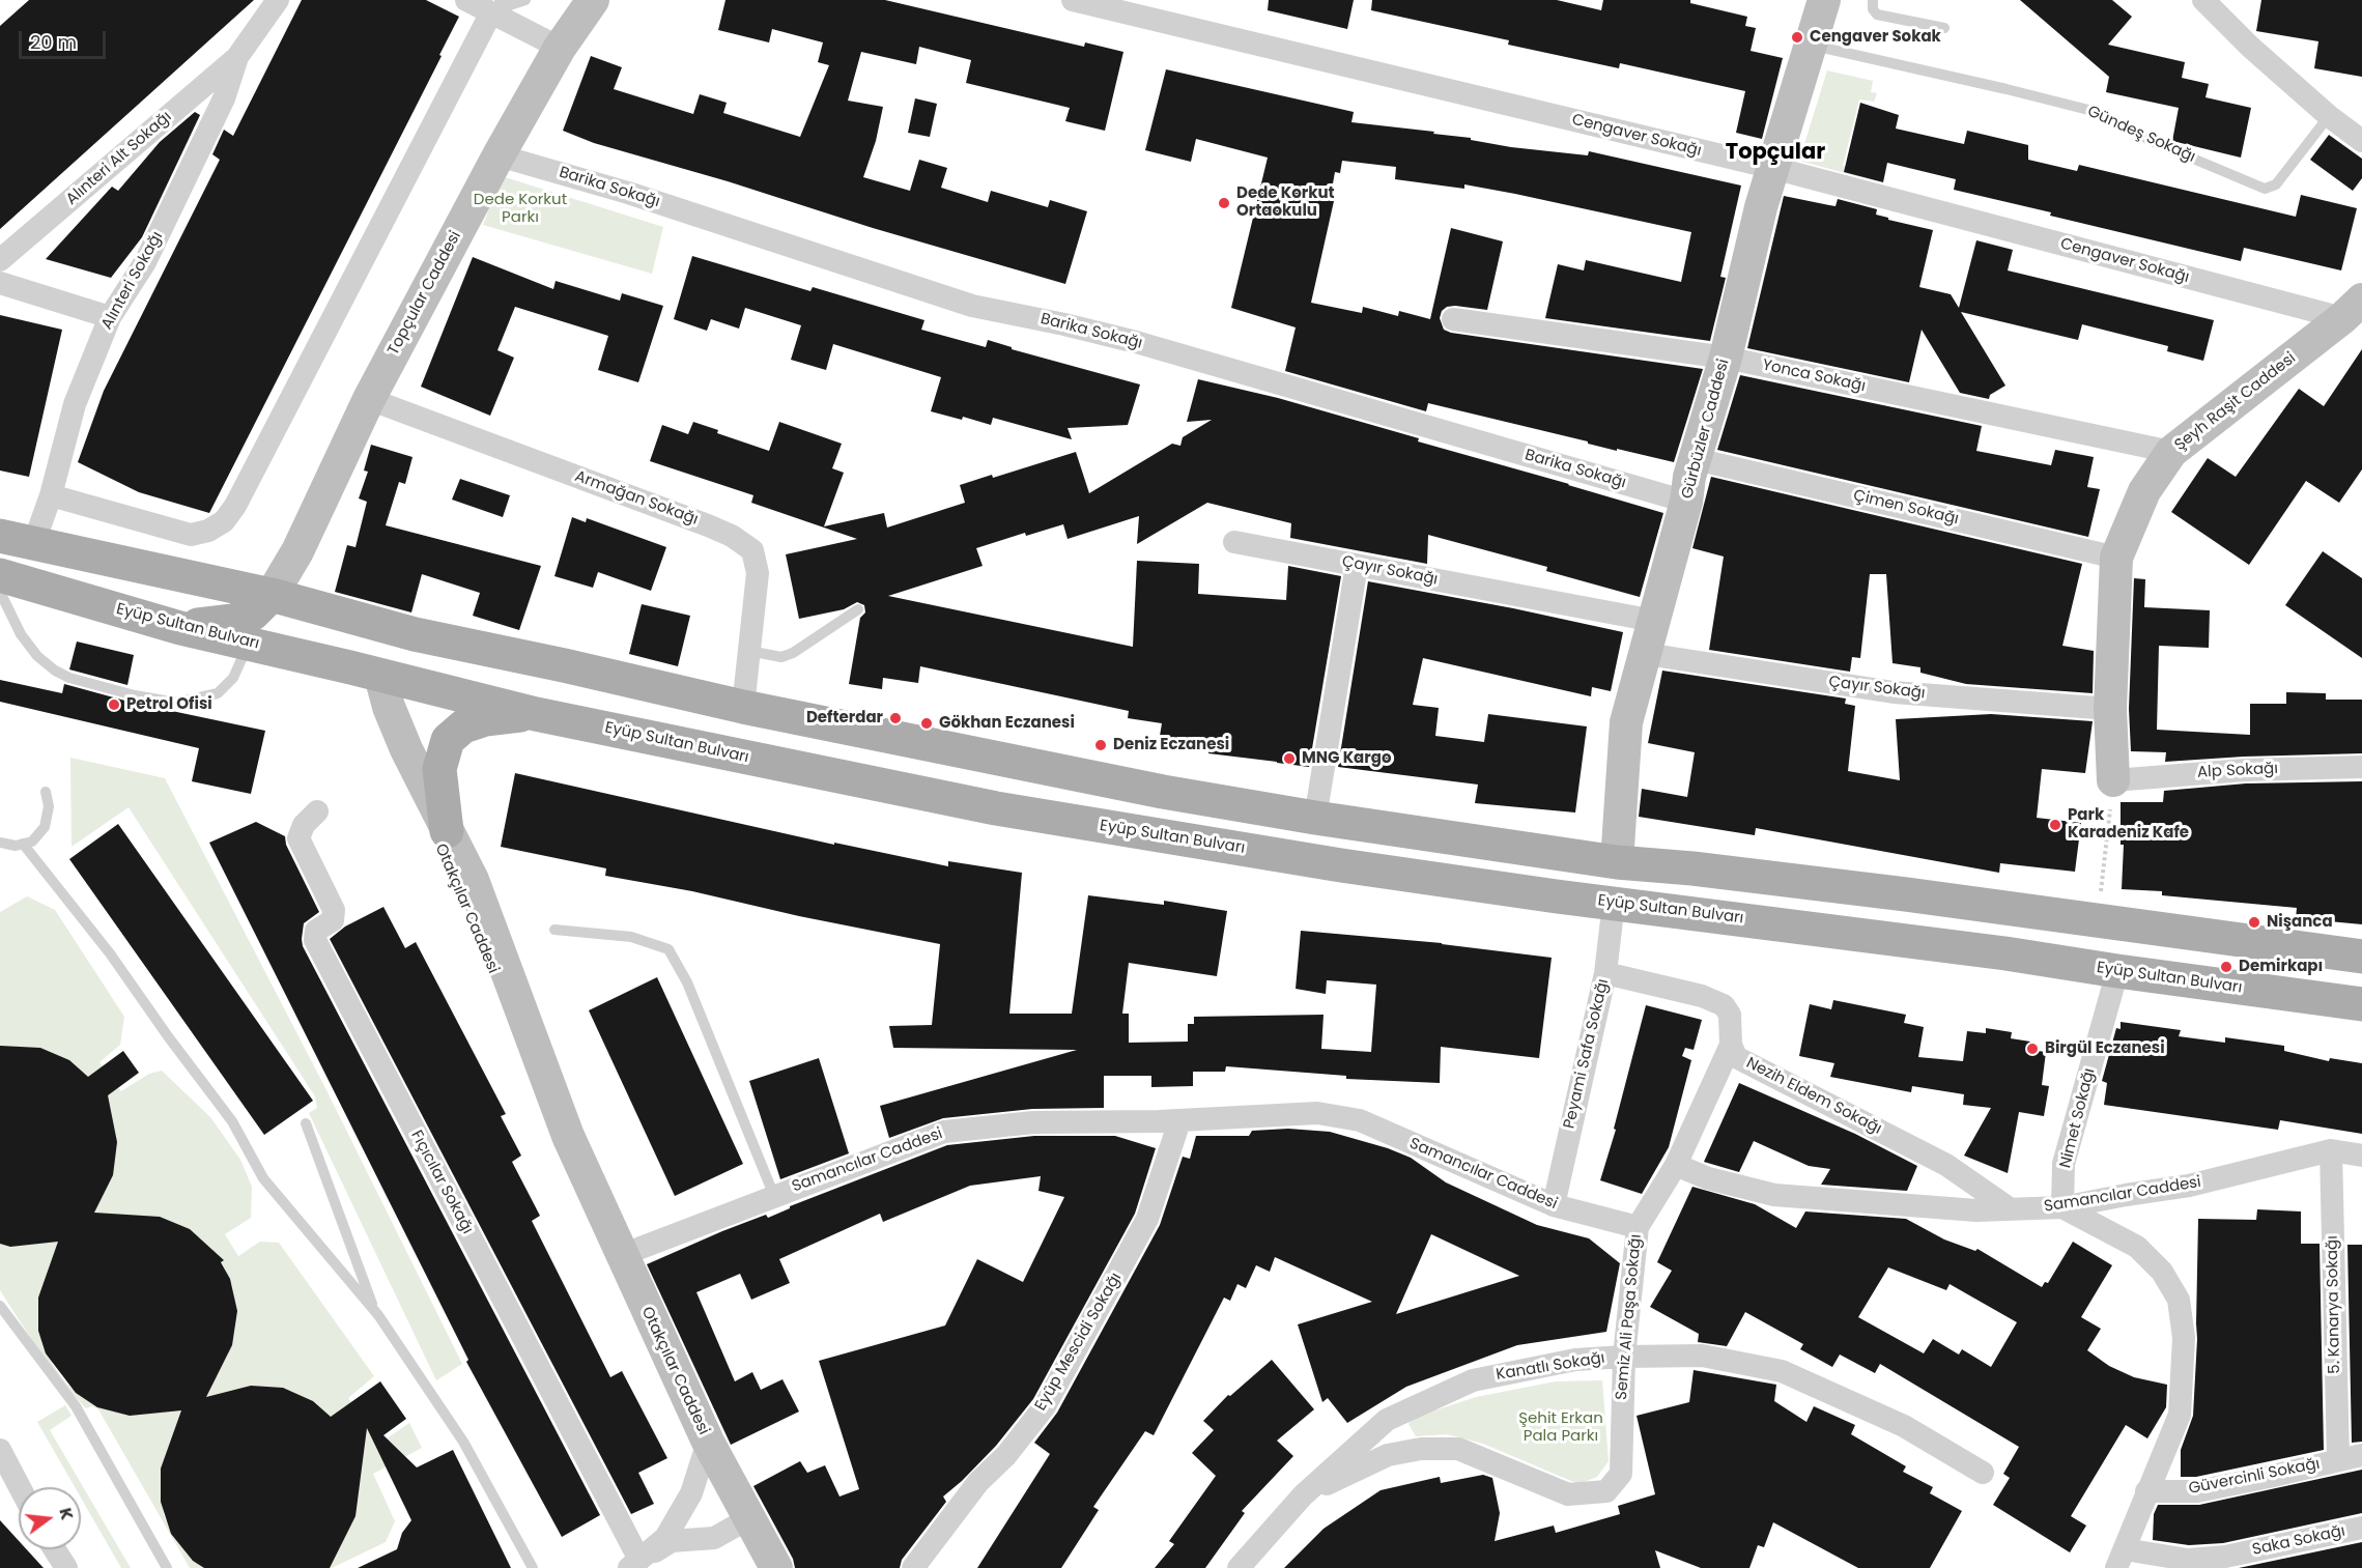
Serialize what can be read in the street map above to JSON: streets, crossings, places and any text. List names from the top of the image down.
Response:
{
  "streets": {
    "main road": ["Eyüp Sultan Bulvarı"],
    "street": [
      "Cengaver Sokağı",
      "Alınteri Alt Sokağı",
      "Barika Sokağı",
      "Alınteri Sokağı",
      "Topçular Caddesi",
      "Yonca Sokağı",
      "Şeyh Raşit Caddesi",
      "Gürbüzler Caddesi",
      "Armağan Sokağı",
      "Çimen Sokağı",
      "Çayır Sokağı",
      "Alp Sokağı",
      "Otakçılar Caddesi",
      "Peyami Safa Sokağı",
      "Nezih Eldem Sokağı",
      "Nimet Sokağı",
      "Samancılar Caddesi",
      "Fıçıcılar Sokağı",
      "5. Kanarya Sokağı",
      "Semiz Ali Paşa Sokağı",
      "Eyüp Mescidi Sokağı",
      "Kanatlı Sokağı",
      "Güvercinli Sokağı",
      "Saka Sokağı"
    ],
    "lane": ["Gündeş Sokağı"]
  },
  "crossings": [
    ["Gündeş Sokağı", "Gürbüzler Caddesi"],
    ["Cengaver Sokağı", "Şeyh Raşit Caddesi"],
    ["Cengaver Sokağı", "Gürbüzler Caddesi"],
    ["Alınteri Alt Sokağı", "Alınteri Sokağı"],
    ["Barika Sokağı", "Topçular Caddesi"],
    ["Barika Sokağı", "Gürbüzler Caddesi"],
    ["Topçular Caddesi", "Armağan Sokağı"],
    ["Yonca Sokağı", "Şeyh Raşit Caddesi"],
    ["Yonca Sokağı", "Gürbüzler Caddesi"],
    ["Şeyh Raşit Caddesi", "Çimen Sokağı"],
    ["Şeyh Raşit Caddesi", "Çayır Sokağı"],
    ["Şeyh Raşit Caddesi", "Alp Sokağı"],
    ["Gürbüzler Caddesi", "Çimen Sokağı"],
    ["Gürbüzler Caddesi", "Çayır Sokağı"],
    ["Eyüp Sultan Bulvarı", "Otakçılar Caddesi"],
    ["Eyüp Sultan Bulvarı", "Peyami Safa Sokağı"],
    ["Eyüp Sultan Bulvarı", "Nimet Sokağı"],
    ["Otakçılar Caddesi", "Samancılar Caddesi"],
    ["Peyami Safa Sokağı", "Nezih Eldem Sokağı"],
    ["Peyami Safa Sokağı", "Samancılar Caddesi"],
    ["Nezih Eldem Sokağı", "Samancılar Caddesi"],
    ["Nimet Sokağı", "Samancılar Caddesi"],
    ["Samancılar Caddesi", "5. Kanarya Sokağı"],
    ["Samancılar Caddesi", "Semiz Ali Paşa Sokağı"],
    ["Samancılar Caddesi", "Eyüp Mescidi Sokağı"],
    ["5. Kanarya Sokağı", "Güvercinli Sokağı"],
    ["Semiz Ali Paşa Sokağı", "Kanatlı Sokağı"]
  ],
  "districts": ["Topçular"],
  "parks": ["Dede Korkut Parkı", "Şehit Erkan Pala Parkı"],
  "places": [
    "Cengaver Sokak",
    "Dede Korkut Ortaokulu",
    "Petrol Ofisi",
    "Defterdar",
    "Gökhan Eczanesi",
    "Deniz Eczanesi",
    "MNG Kargo",
    "Park Karadeniz Kafe",
    "Nişanca",
    "Demirkapı",
    "Birgül Eczanesi"
  ],
  "scale_bar": "20 m",
  "north": "right"
}
